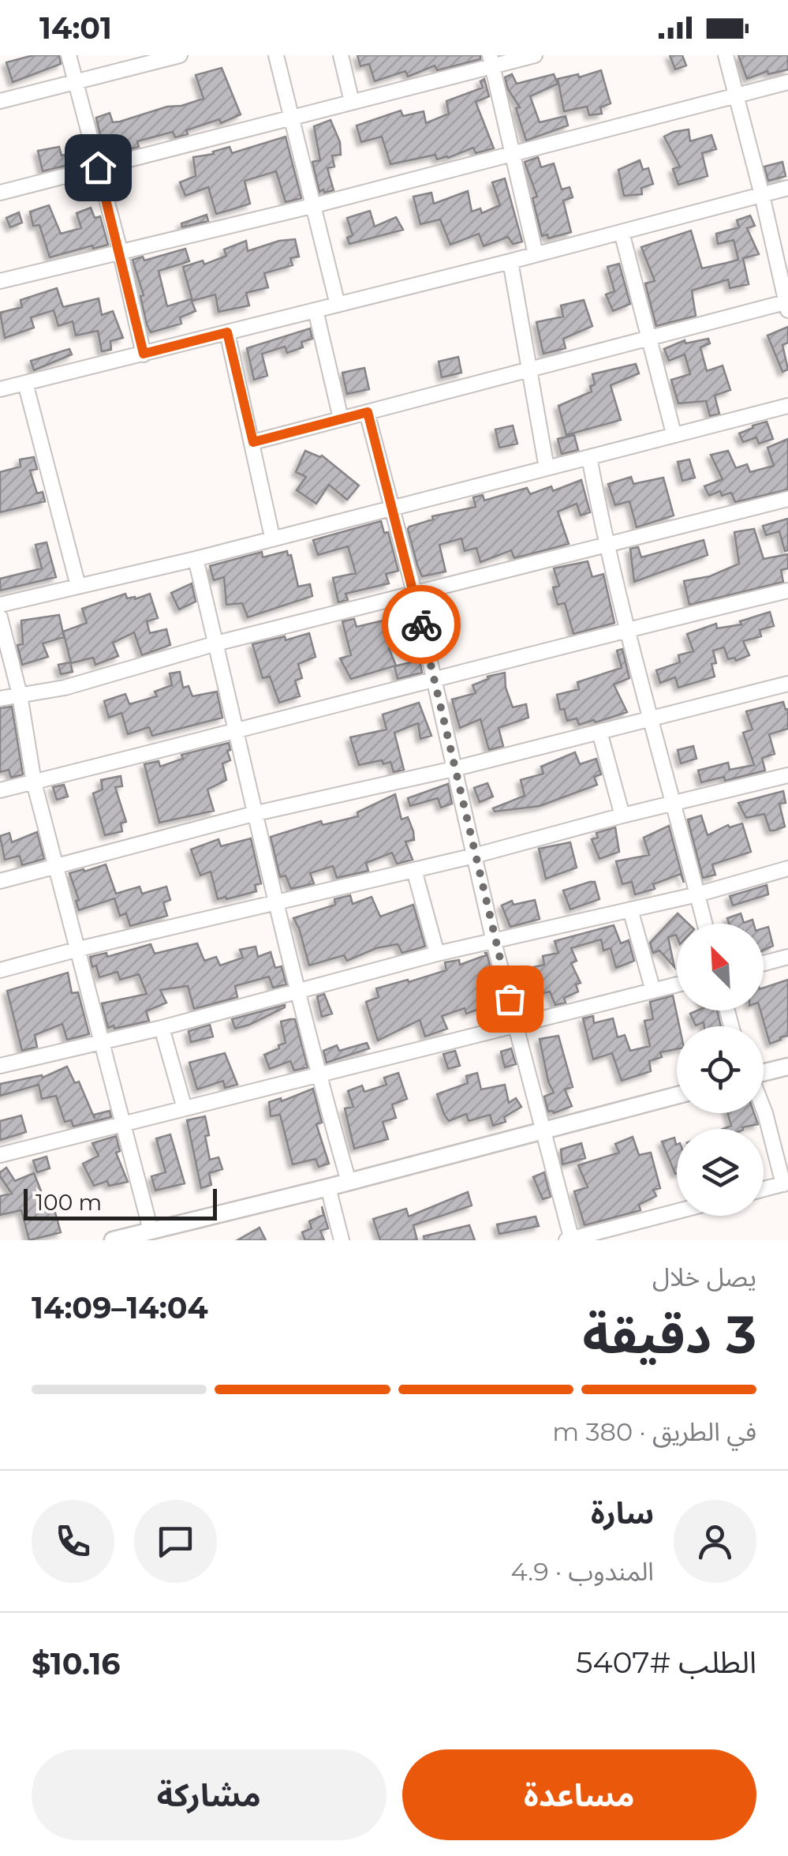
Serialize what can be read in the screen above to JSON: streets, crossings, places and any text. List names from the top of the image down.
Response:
{
  "scale_bar": "100 m",
  "north": "top left",
  "page": {
    "status": "14:01",
    "scale": "100 m",
    "heading": ["3 دقيقة", "يصل خلال", "14:04–14:09"],
    "panel": [
      "سارة",
      "المندوب · 4.9",
      "الطلب #5407",
      "$10.16"
    ],
    "bar": "في الطريق · 380 m",
    "buttons": ["مساعدة", "مشاركة"]
  }
}
